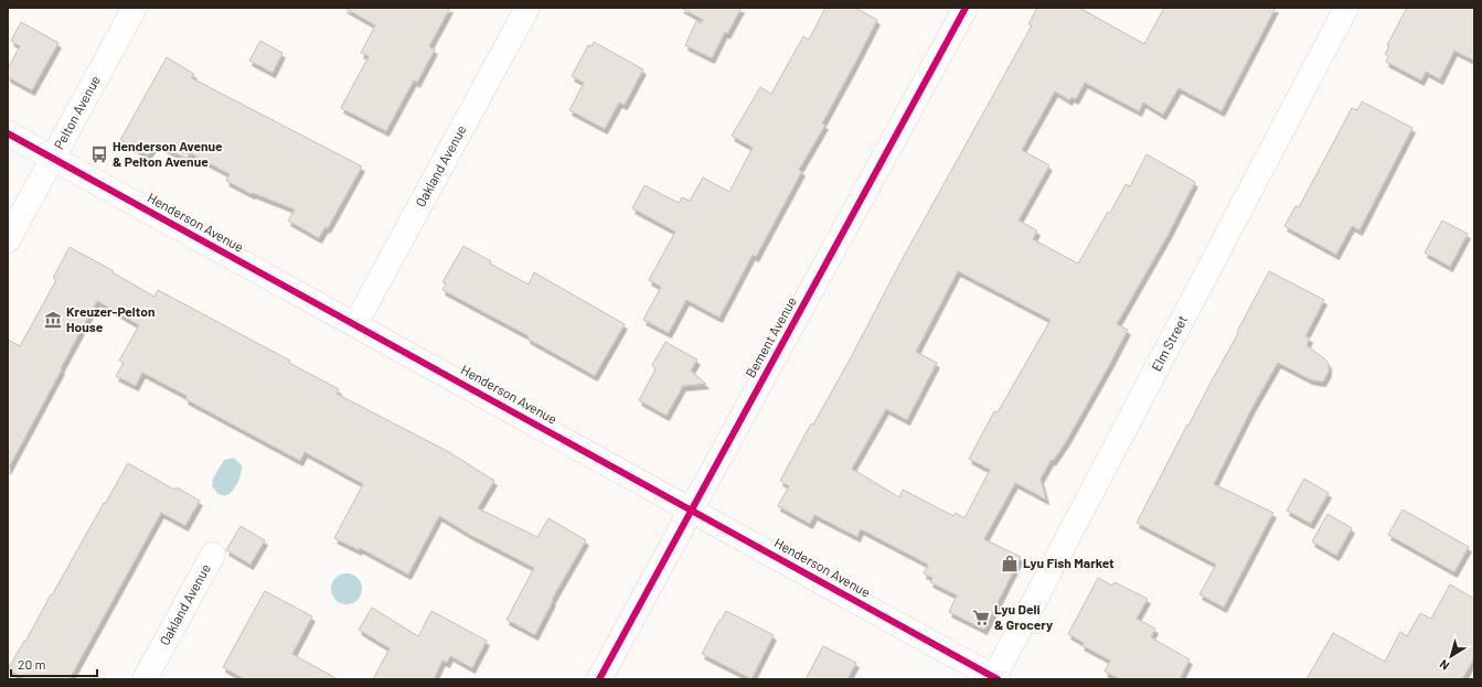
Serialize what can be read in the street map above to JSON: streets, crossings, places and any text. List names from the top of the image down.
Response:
{
  "streets": {
    "street": [
      "Pelton Avenue",
      "Oakland Avenue",
      "Henderson Avenue",
      "Bement Avenue",
      "Elm Street"
    ]
  },
  "crossings": [
    ["Pelton Avenue", "Henderson Avenue"],
    ["Oakland Avenue", "Henderson Avenue"],
    ["Henderson Avenue", "Bement Avenue"],
    ["Henderson Avenue", "Elm Street"]
  ],
  "places": {
    "bus stop": ["Henderson Avenue & Pelton Avenue"],
    "museum": ["Kreuzer-Pelton House"],
    "shop": ["Lyu Fish Market"],
    "supermarket": ["Lyu Deli & Grocery"]
  },
  "scale_bar": "20 m",
  "north": "bottom left"
}
